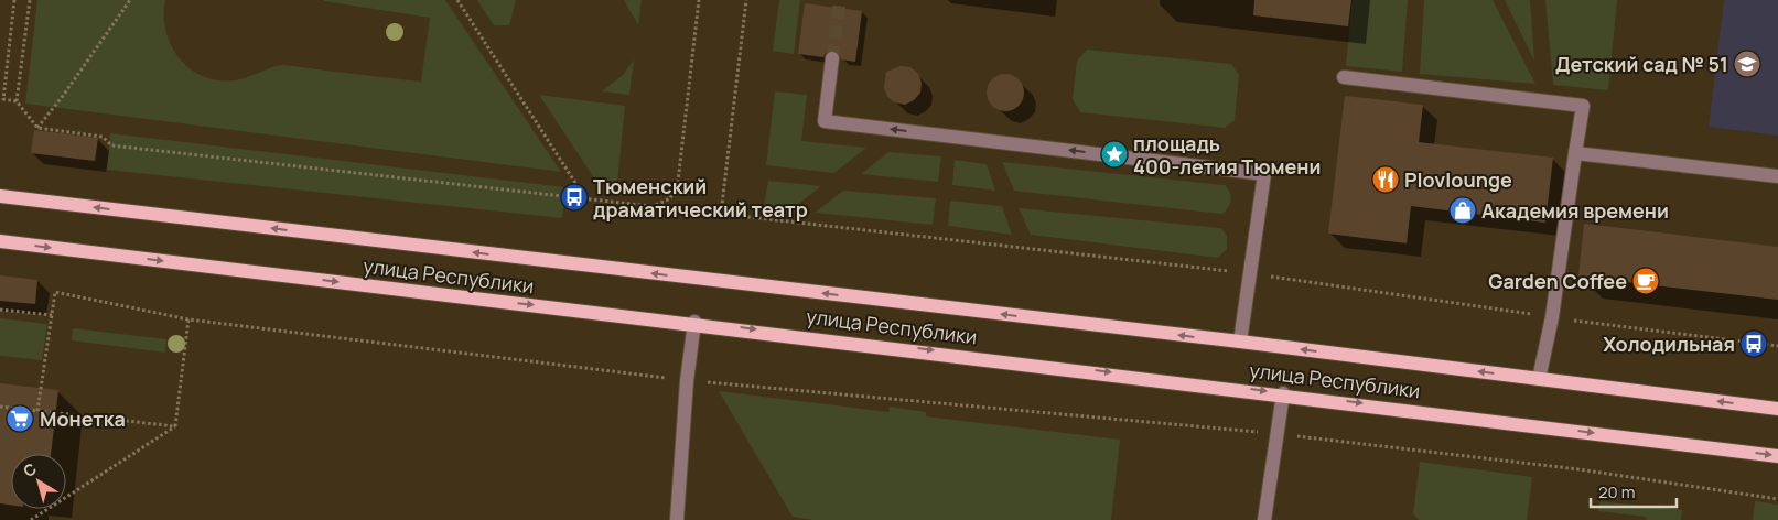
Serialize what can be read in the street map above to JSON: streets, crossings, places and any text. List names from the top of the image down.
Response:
{
  "streets": {
    "main road": ["улица Республики"]
  },
  "places": {
    "school or university": ["Детский сад № 51"],
    "place": ["площадь 400-летия Тюмени"],
    "restaurant": ["Plovlounge"],
    "bus stop": ["Тюменский драматический театр", "Холодильная"],
    "shop": ["Академия времени"],
    "cafe": ["Garden Coffee"],
    "supermarket": ["Монетка"]
  },
  "scale_bar": "20 m",
  "north": "top left"
}
